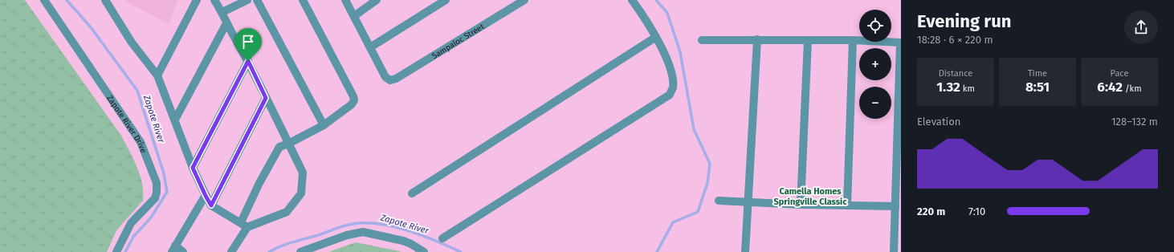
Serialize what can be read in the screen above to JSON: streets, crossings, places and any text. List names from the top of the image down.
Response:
{
  "streets": {
    "street": ["Sampaloc Street", "Zapote River Drive"]
  },
  "districts": ["Camella Homes Springville Classic"],
  "water": ["Zapote River"],
  "page": {
    "heading": ["Evening run", "18:28 · 6 × 220 m"],
    "map_buttons": ["+", "−"],
    "stats": [
      ["Distance", "1.32 km"],
      ["Time", "8:51"],
      ["Pace", "6:42 /km"]
    ],
    "chart": ["Elevation", "128–132 m"],
    "list": [
      {
        "name": "220 m",
        "note": "7:10"
      }
    ]
  }
}
